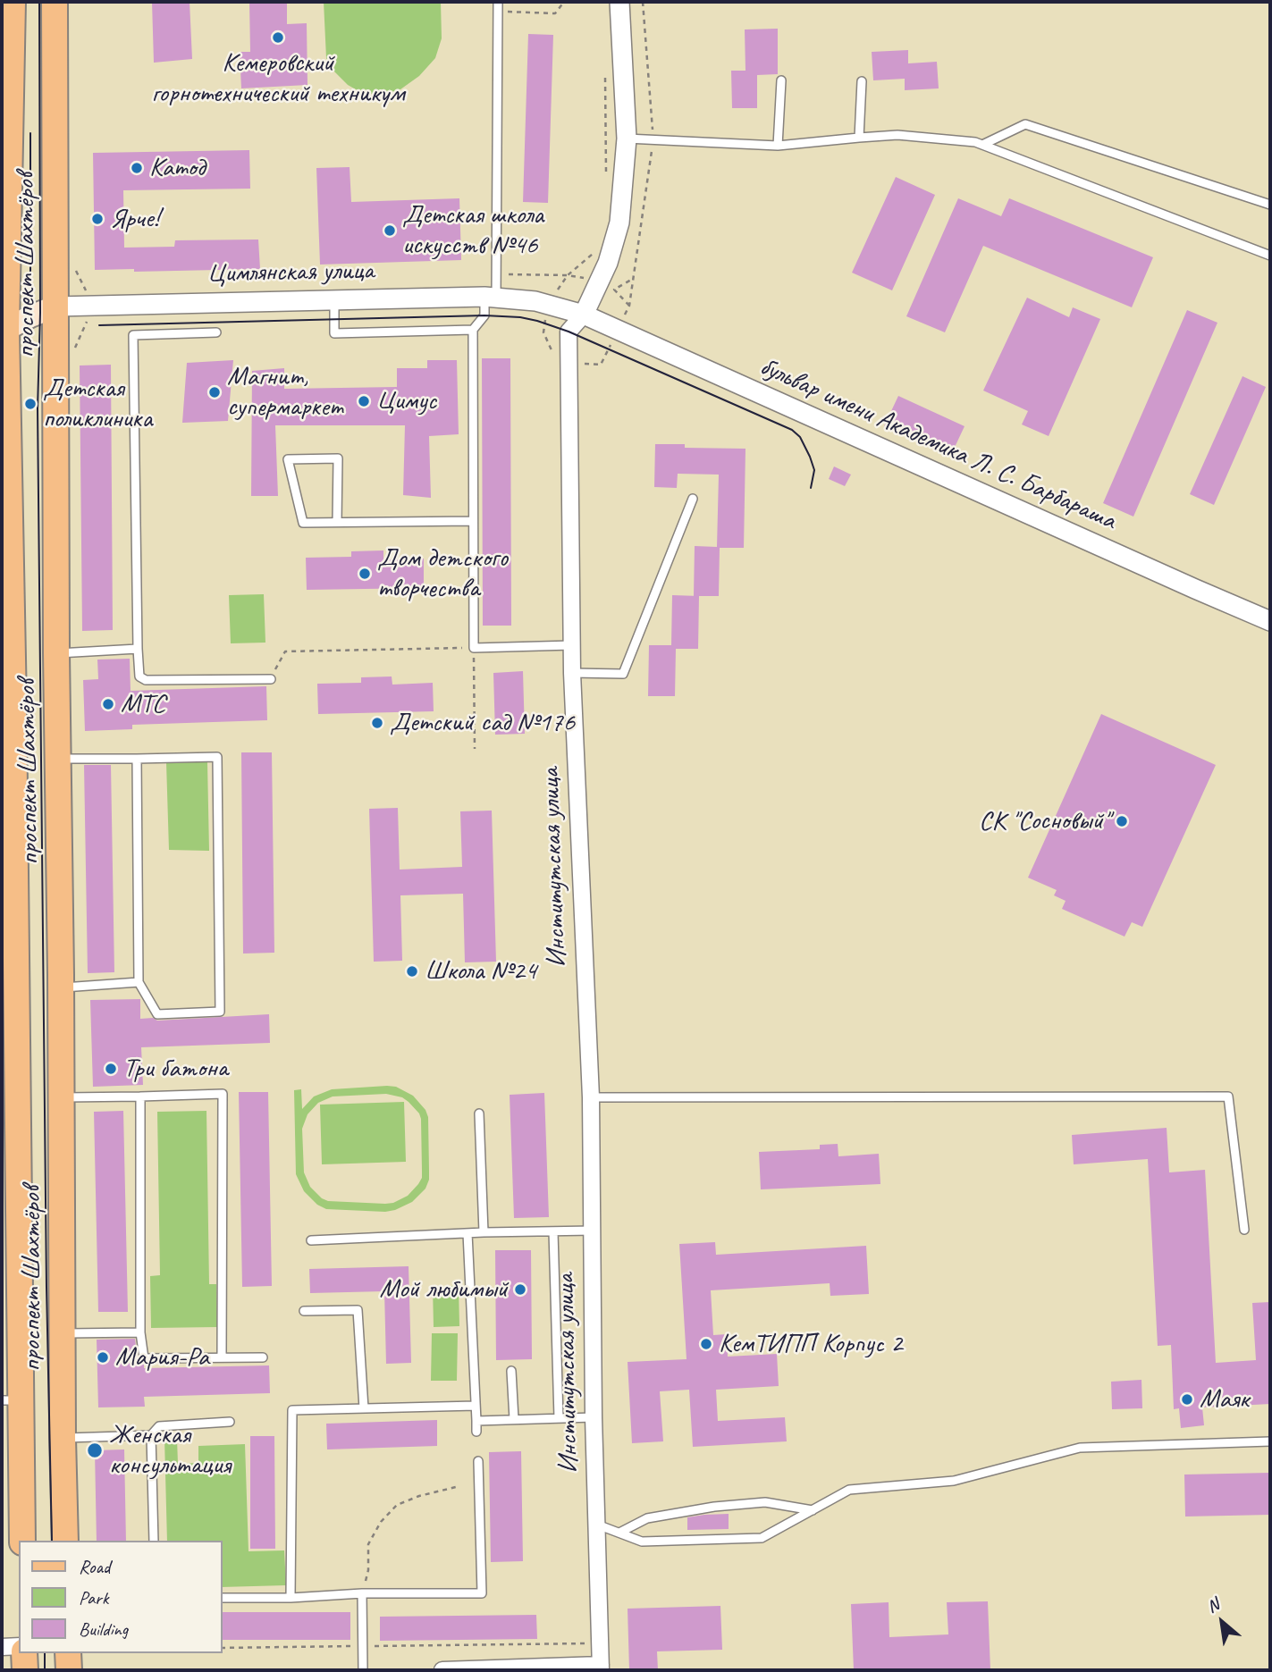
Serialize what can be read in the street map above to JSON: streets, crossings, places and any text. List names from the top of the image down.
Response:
{
  "streets": {
    "main road": ["проспект Шахтёров", "Цимлянская улица"],
    "street": ["бульвар имени Академика Л. С. Барбараша", "Институтская улица"]
  },
  "crossings": [
    ["проспект Шахтёров", "Цимлянская улица"],
    ["Цимлянская улица", "бульвар имени Академика Л. С. Барбараша"],
    ["Цимлянская улица", "Институтская улица"],
    ["бульвар имени Академика Л. С. Барбараша", "Институтская улица"]
  ],
  "places": [
    "Кемеровский горнотехнический техникум",
    "Катод",
    "Ярче!",
    "Детская школа искусств №46",
    "Магнит, супермаркет",
    "Цимус",
    "Детская поликлиника",
    "Дом детского творчества",
    "МТС",
    "Детский сад №176",
    "СК \"Сосновый\"",
    "Школа №24",
    "Три батона",
    "Мой любимый",
    "КемТИПП Корпус 2",
    "Мария-Ра",
    "Маяк",
    "Женская консультация"
  ],
  "legend": ["Road", "Park", "Building"],
  "north": "top left"
}
